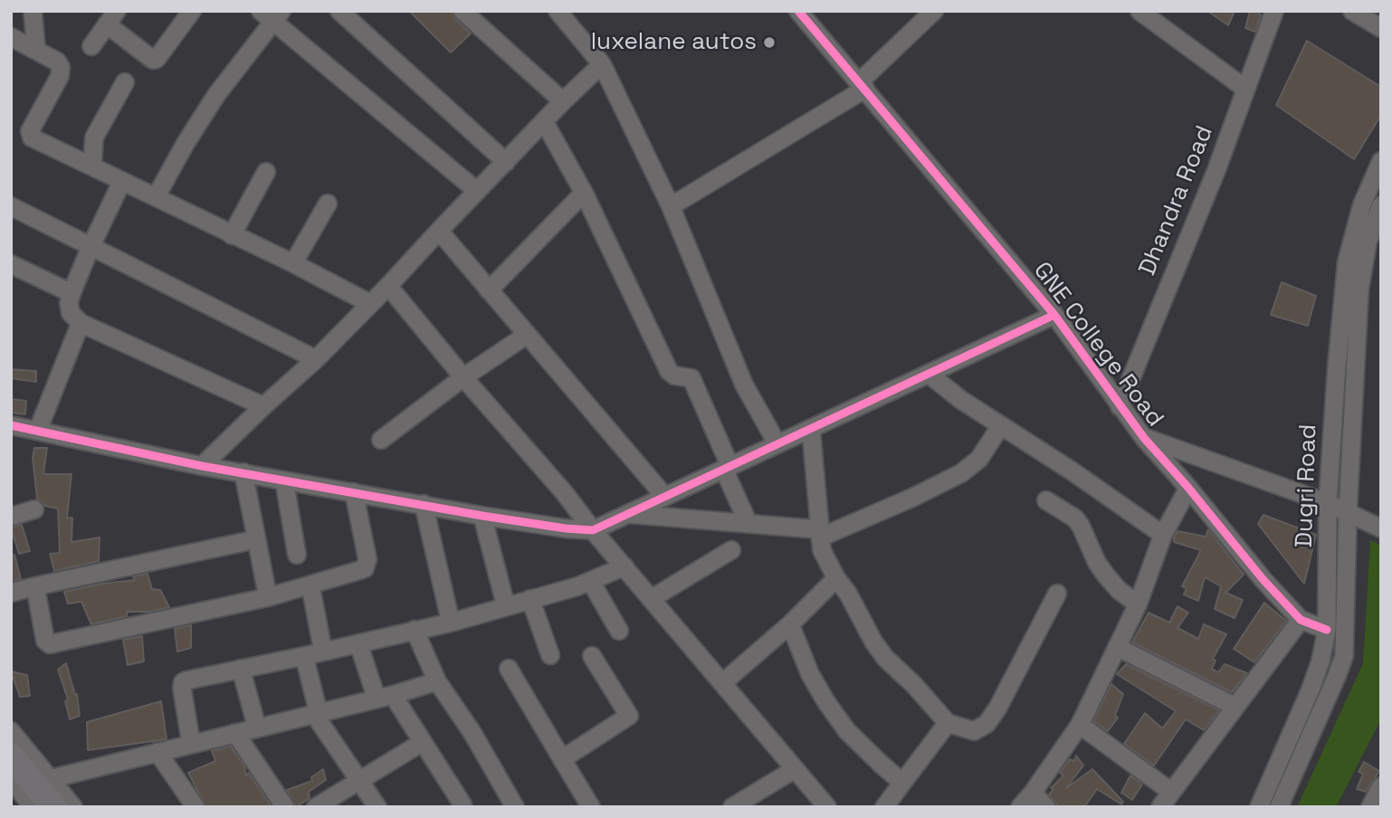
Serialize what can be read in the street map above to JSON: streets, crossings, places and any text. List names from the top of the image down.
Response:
{
  "streets": {
    "street": ["Dhandra Road", "GNE College Road", "Dugri Road"]
  },
  "crossings": [
    ["Dhandra Road", "GNE College Road"],
    ["GNE College Road", "Dugri Road"]
  ],
  "places": ["luxelane autos"]
}
